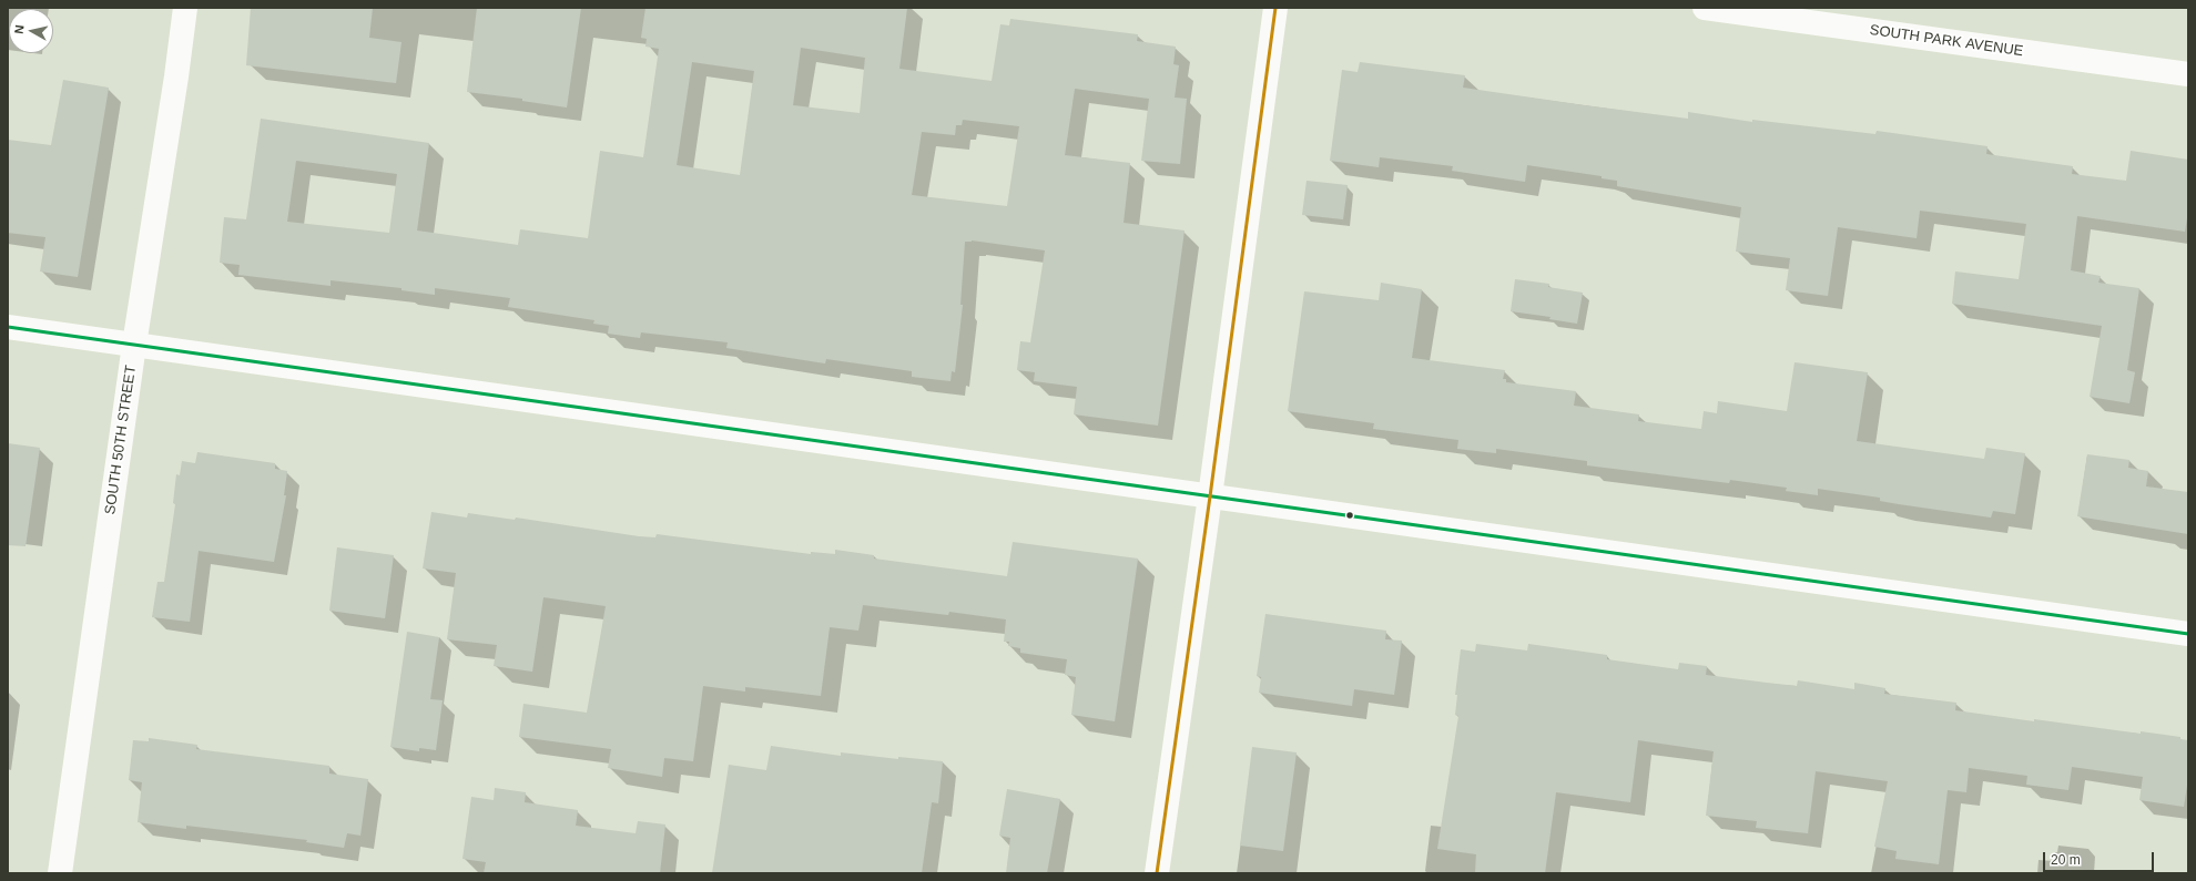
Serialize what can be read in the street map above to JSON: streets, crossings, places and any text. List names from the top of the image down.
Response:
{
  "streets": {
    "street": ["SOUTH PARK AVENUE", "SOUTH 50TH STREET"]
  },
  "scale_bar": "20 m",
  "north": "left"
}
